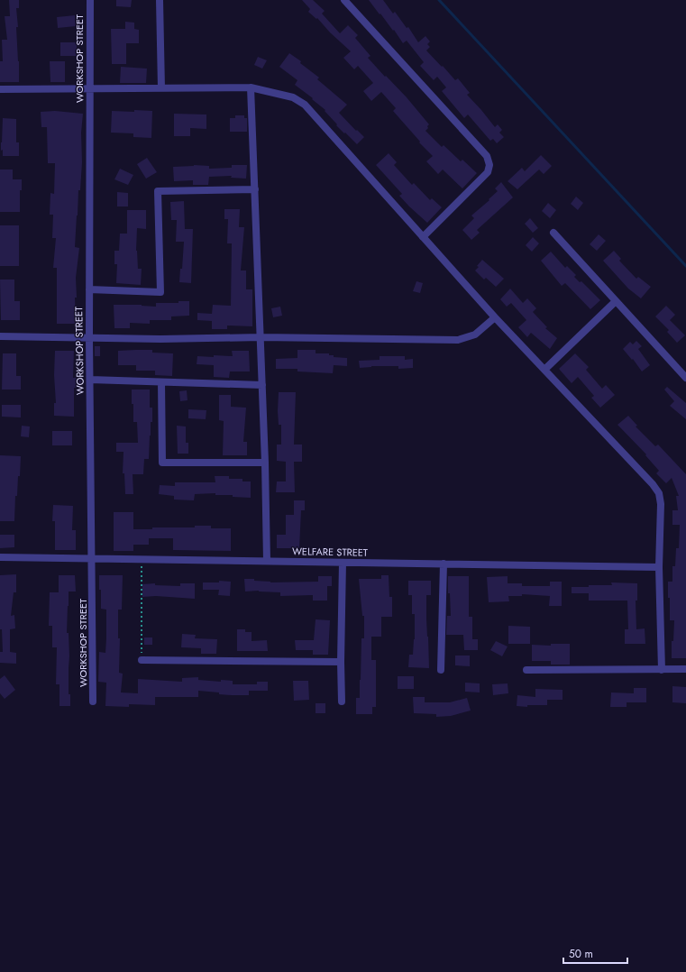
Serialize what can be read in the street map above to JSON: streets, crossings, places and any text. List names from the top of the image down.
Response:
{
  "streets": {
    "street": ["WORKSHOP STREET", "WELFARE STREET"]
  },
  "crossings": [
    ["WORKSHOP STREET", "WELFARE STREET"]
  ],
  "scale_bar": "50 m"
}
